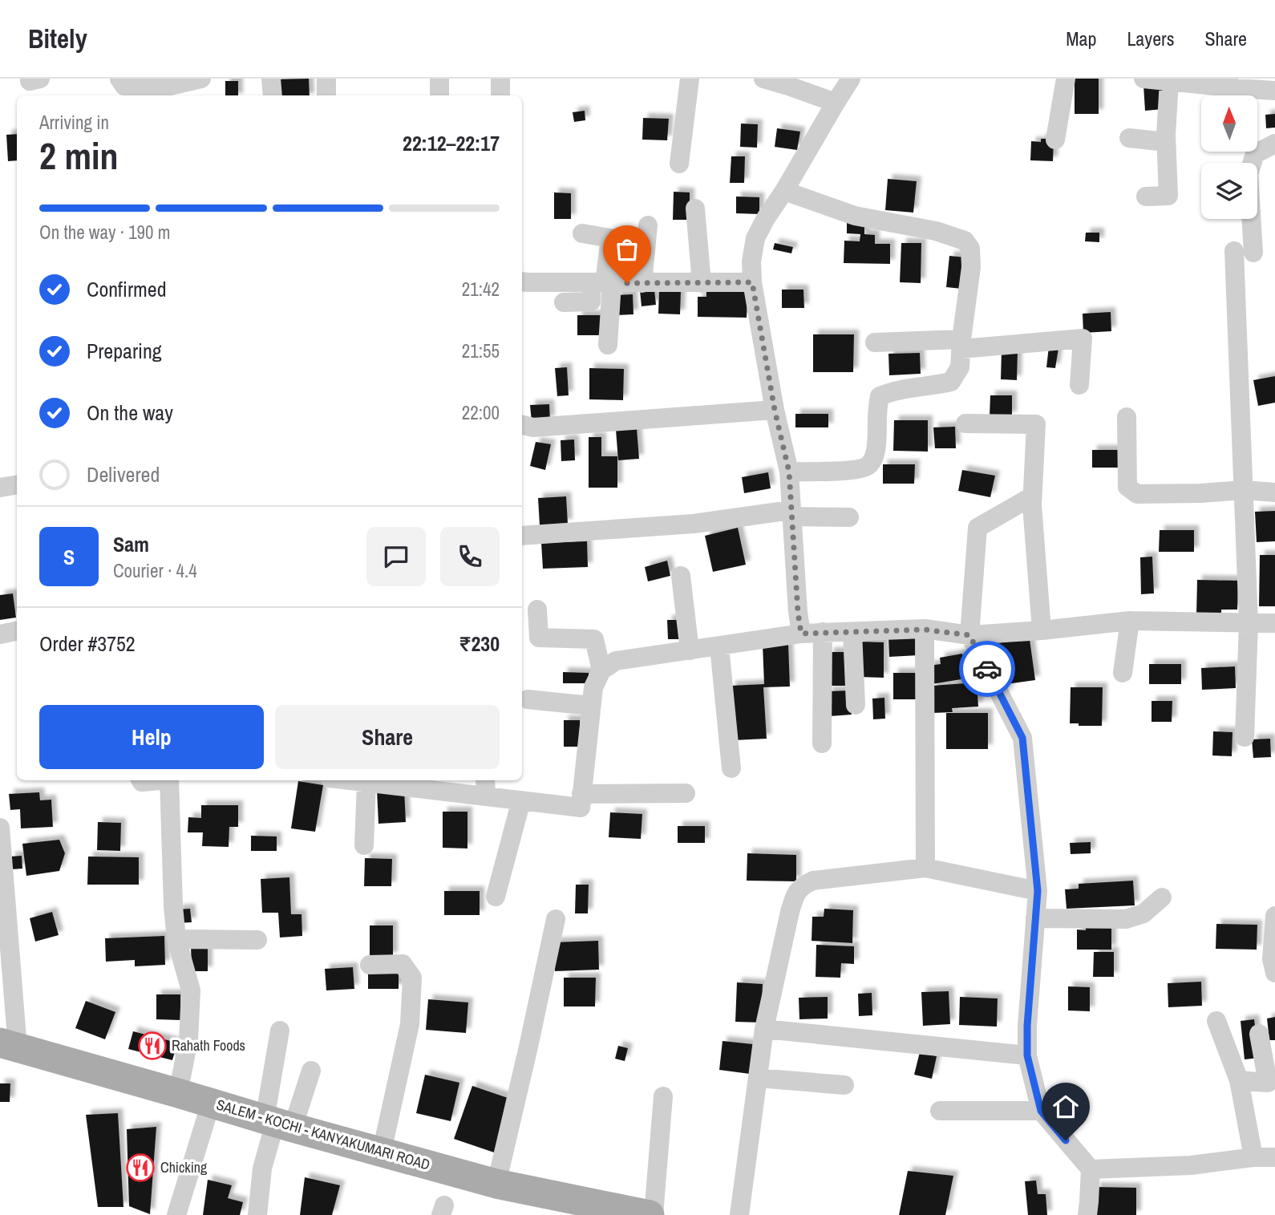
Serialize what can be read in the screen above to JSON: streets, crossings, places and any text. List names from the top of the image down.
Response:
{
  "streets": {
    "main road": ["SALEM - KOCHI - KANYAKUMARI ROAD"]
  },
  "places": {
    "restaurant": ["Rahath Foods", "Chicking"]
  },
  "north": "top",
  "page": {
    "header": "Bitely",
    "nav": ["Map", "Layers", "Share"],
    "heading": ["2 min", "Arriving in", "22:12–22:17"],
    "panel": [
      "Sam",
      "Courier · 4.4",
      "Order #3752",
      "₹230"
    ],
    "bar": "On the way · 190 m",
    "list": [
      ["Confirmed", "21:42"],
      ["Preparing", "21:55"],
      ["On the way", "22:00"],
      "Delivered"
    ],
    "round": "S",
    "buttons": ["Help", "Share"]
  }
}
